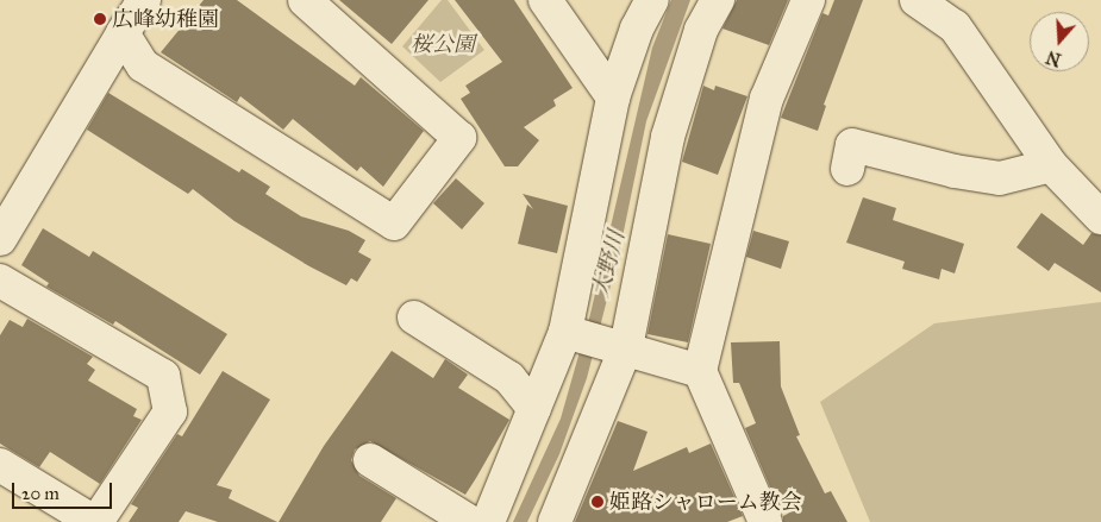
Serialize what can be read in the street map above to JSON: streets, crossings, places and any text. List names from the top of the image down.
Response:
{
  "water": ["大野川"],
  "parks": ["桜公園"],
  "places": ["広峰幼稚園", "姫路シャローム教会"],
  "scale_bar": "20 m",
  "north": "bottom"
}
